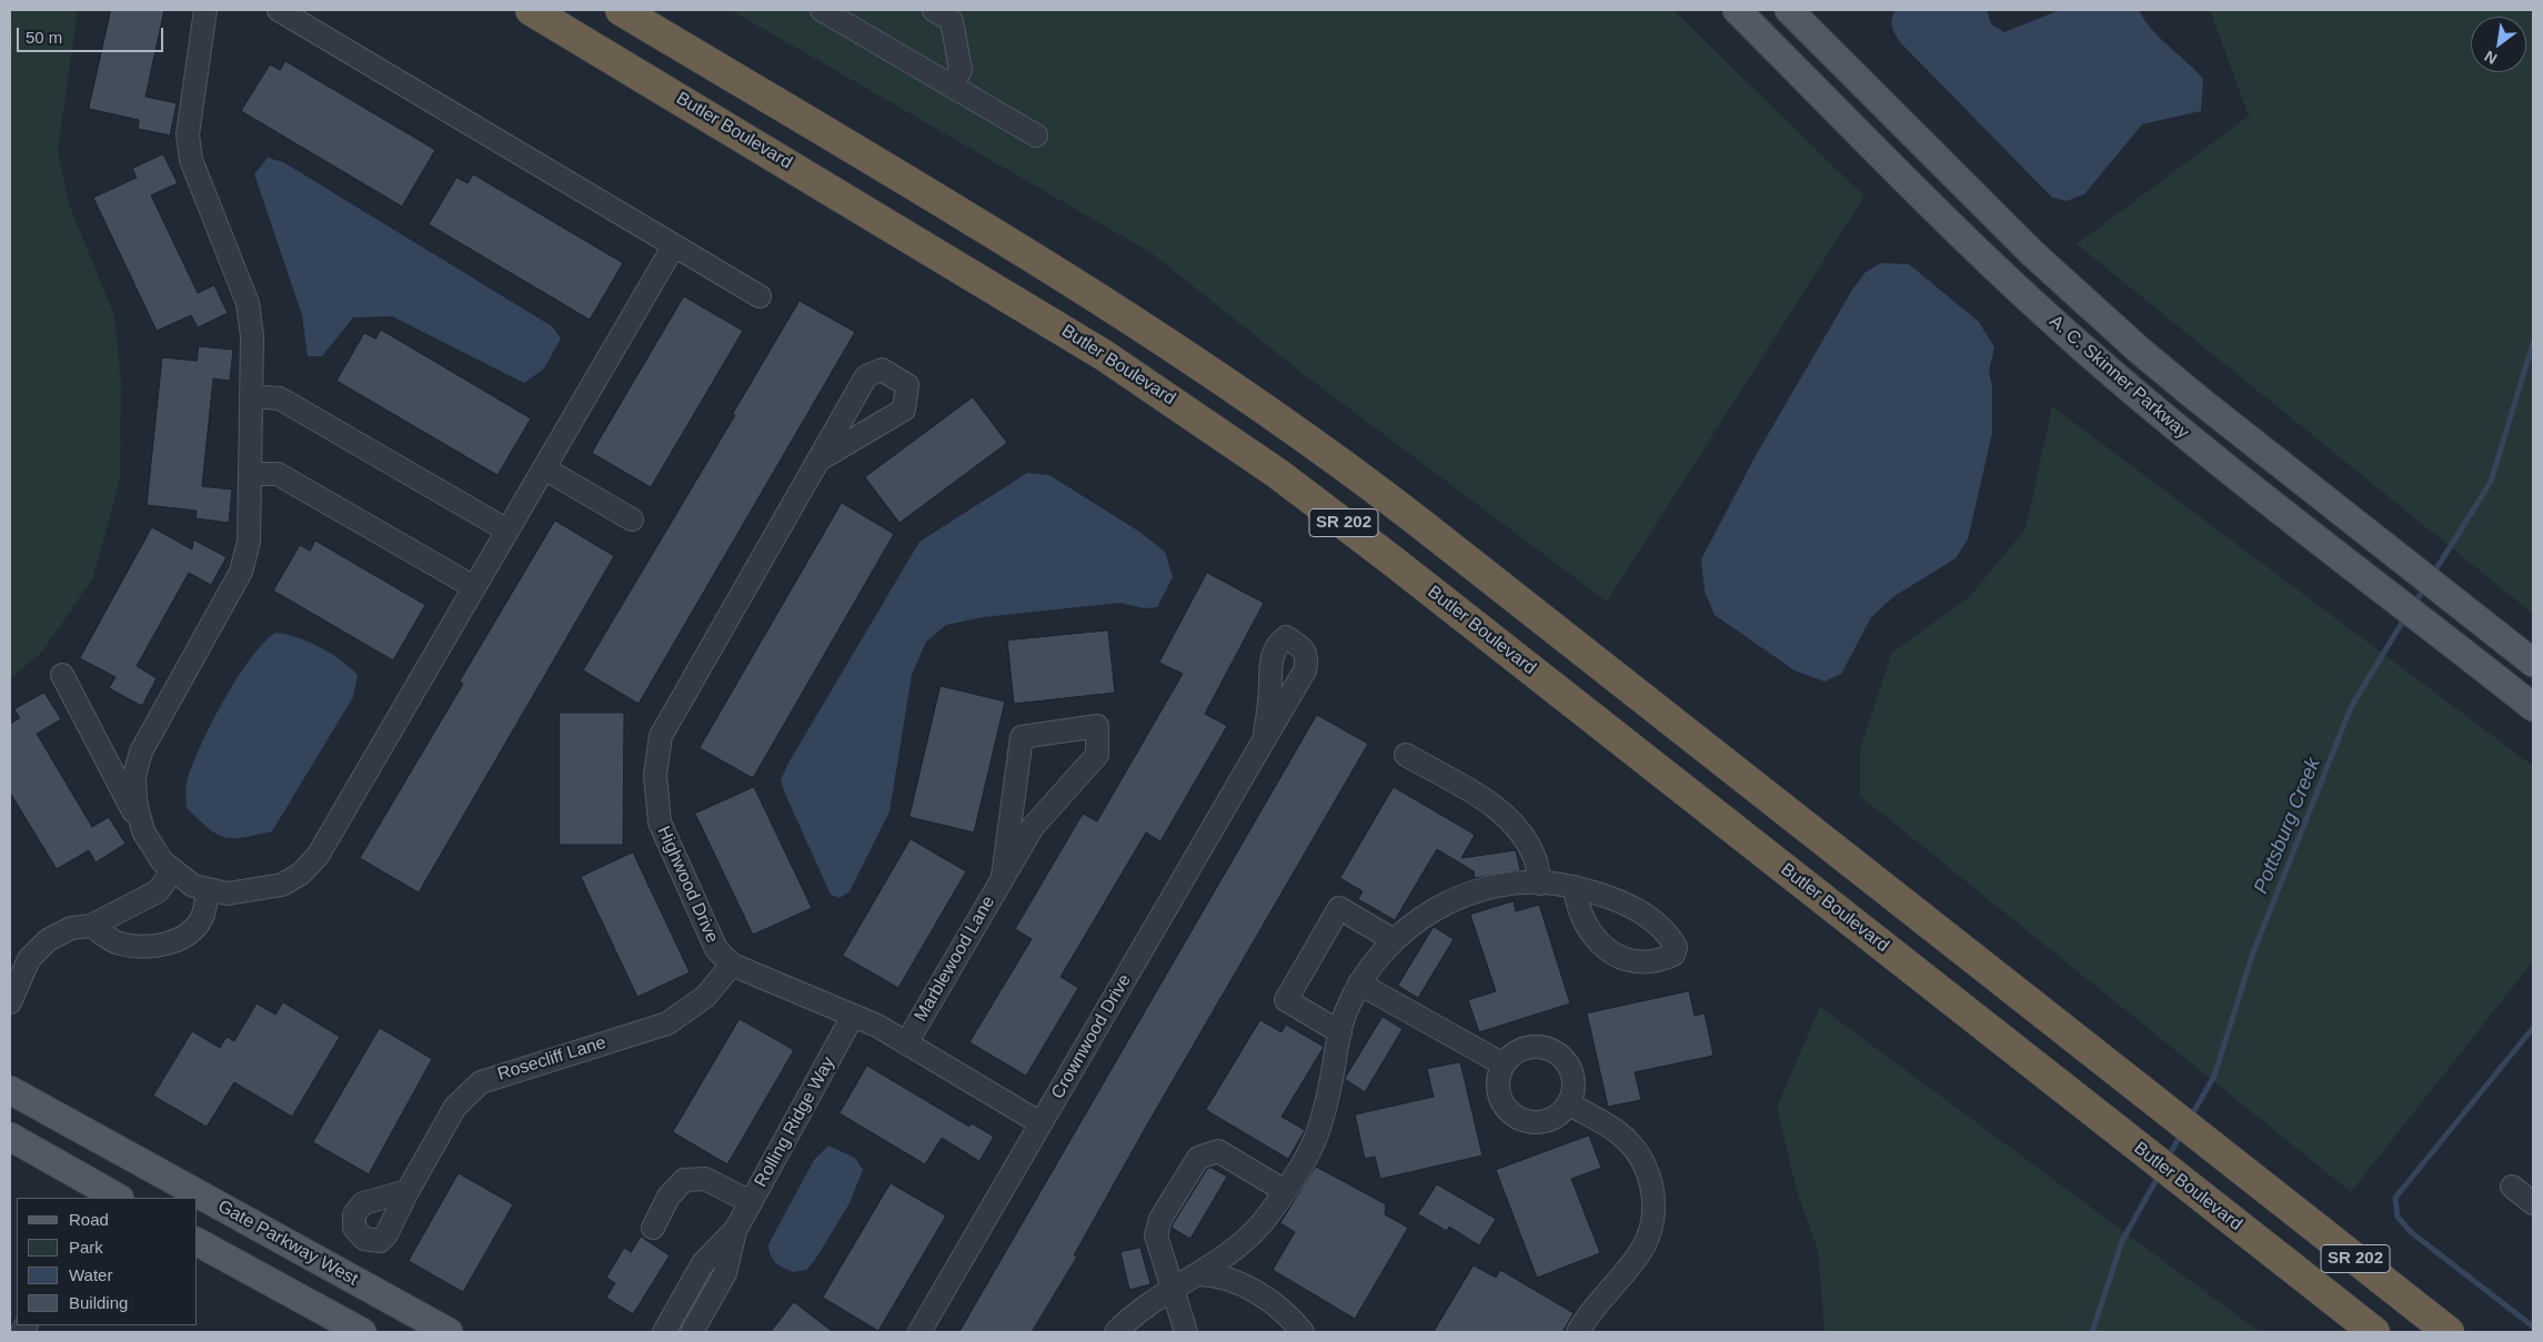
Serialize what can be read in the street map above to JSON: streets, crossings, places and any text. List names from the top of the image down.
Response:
{
  "streets": {
    "highway": ["Butler Boulevard", "SR 202"],
    "main road": ["A. C. Skinner Parkway", "Gate Parkway West"],
    "street": [
      "Highwood Drive",
      "Marblewood Lane",
      "Crownwood Drive",
      "Rosecliff Lane",
      "Rolling Ridge Way"
    ]
  },
  "crossings": [
    ["Highwood Drive", "Marblewood Lane"],
    ["Highwood Drive", "Crownwood Drive"],
    ["Highwood Drive", "Rosecliff Lane"],
    ["Highwood Drive", "Rolling Ridge Way"]
  ],
  "water": ["Pottsburg Creek"],
  "legend": [
    "Road",
    "Park",
    "Water",
    "Building"
  ],
  "scale_bar": "50 m",
  "north": "bottom left"
}
